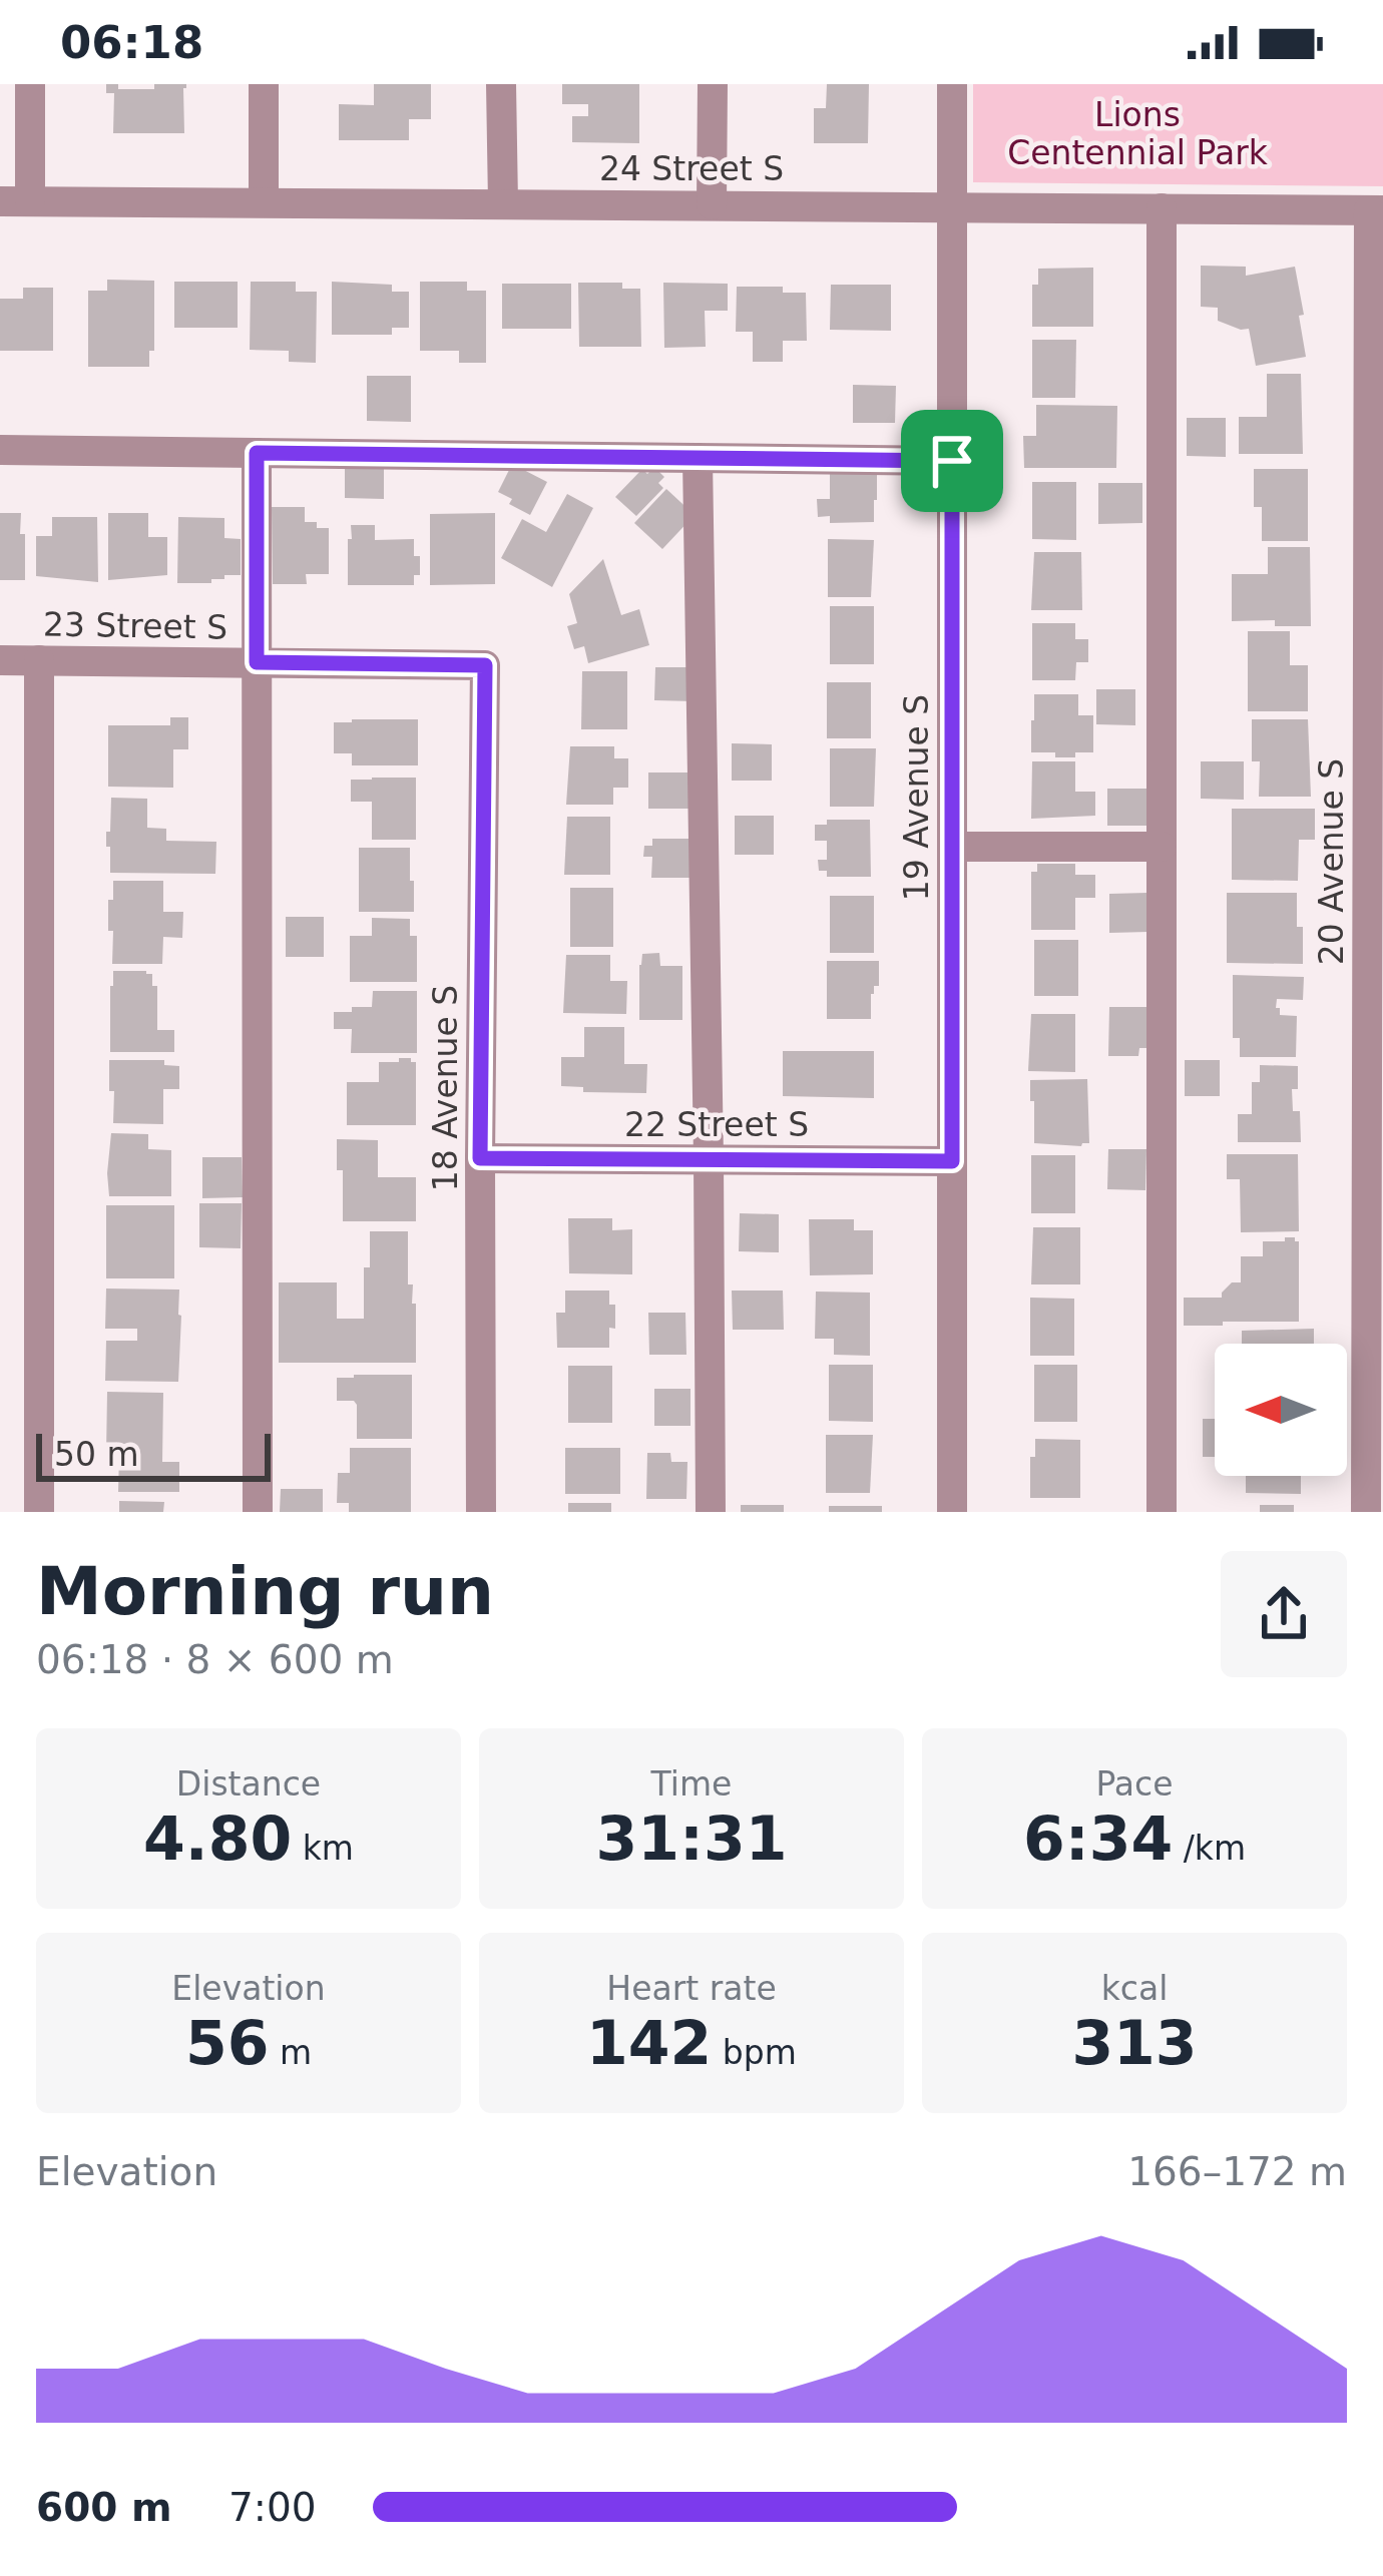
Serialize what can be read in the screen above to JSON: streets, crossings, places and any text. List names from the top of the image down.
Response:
{
  "streets": {
    "street": [
      "24 Street S",
      "23 Street S",
      "19 Avenue S",
      "20 Avenue S",
      "18 Avenue S",
      "22 Street S"
    ]
  },
  "crossings": [
    ["24 Street S", "19 Avenue S"],
    ["24 Street S", "20 Avenue S"],
    ["23 Street S", "18 Avenue S"],
    ["19 Avenue S", "22 Street S"],
    ["18 Avenue S", "22 Street S"]
  ],
  "parks": ["Lions Centennial Park"],
  "scale_bar": "50 m",
  "north": "left",
  "page": {
    "status": "06:18",
    "scale": "50 m",
    "heading": ["Morning run", "06:18 · 8 × 600 m"],
    "stats": [
      ["Distance", "4.80 km"],
      ["Time", "31:31"],
      ["Pace", "6:34 /km"],
      ["Elevation", "56 m"],
      ["Heart rate", "142 bpm"],
      ["kcal", "313"]
    ],
    "chart": ["Elevation", "166–172 m"],
    "list": [
      {
        "name": "600 m",
        "note": "7:00"
      }
    ]
  }
}
